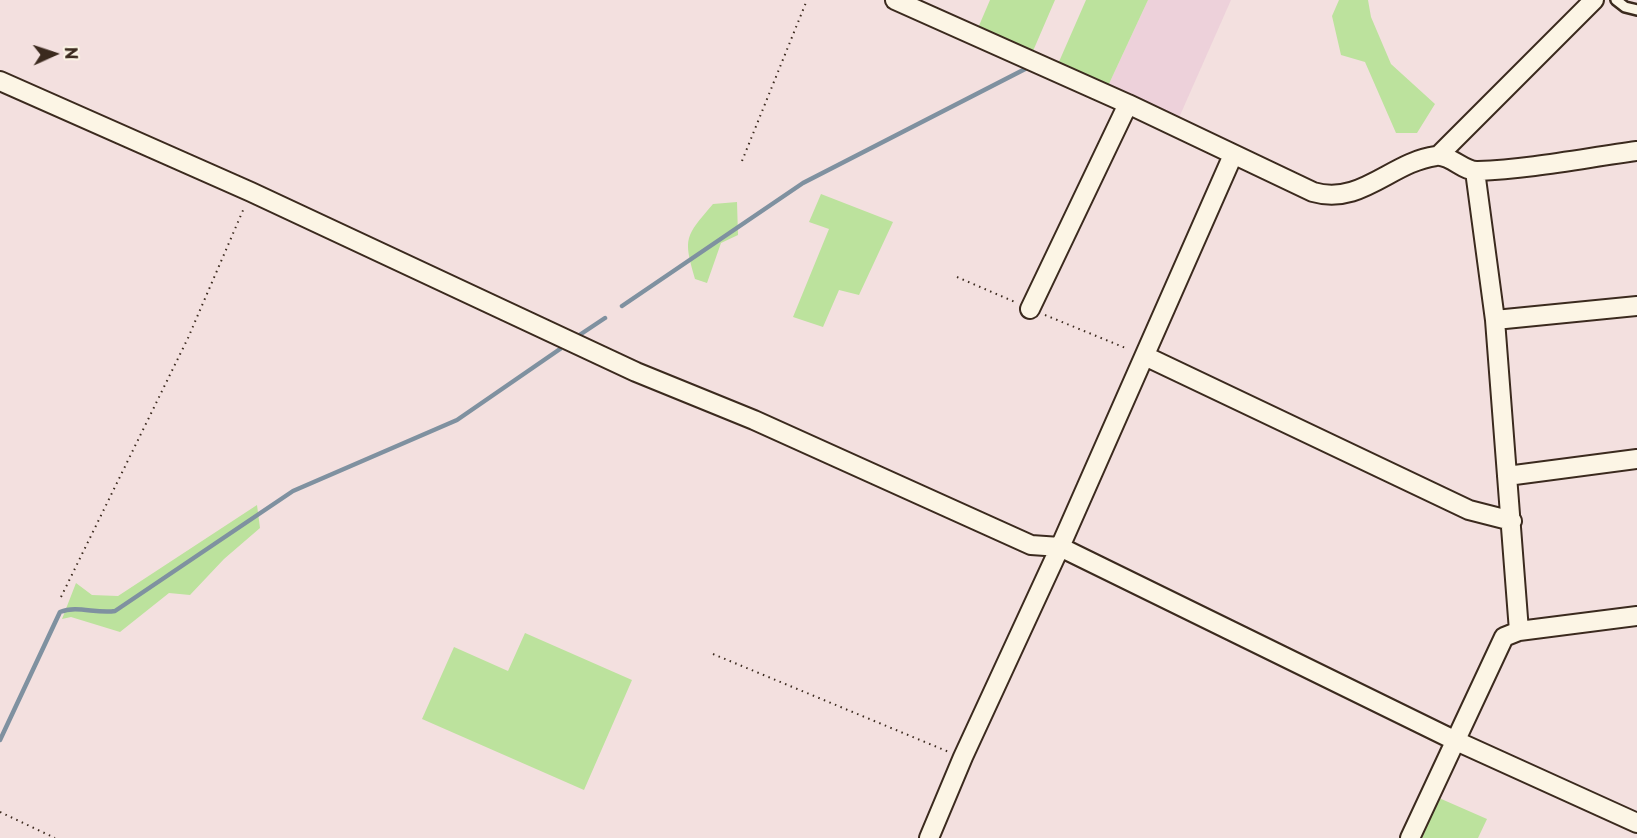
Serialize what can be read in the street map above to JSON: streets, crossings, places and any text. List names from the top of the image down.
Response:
{
  "north": "right"
}
